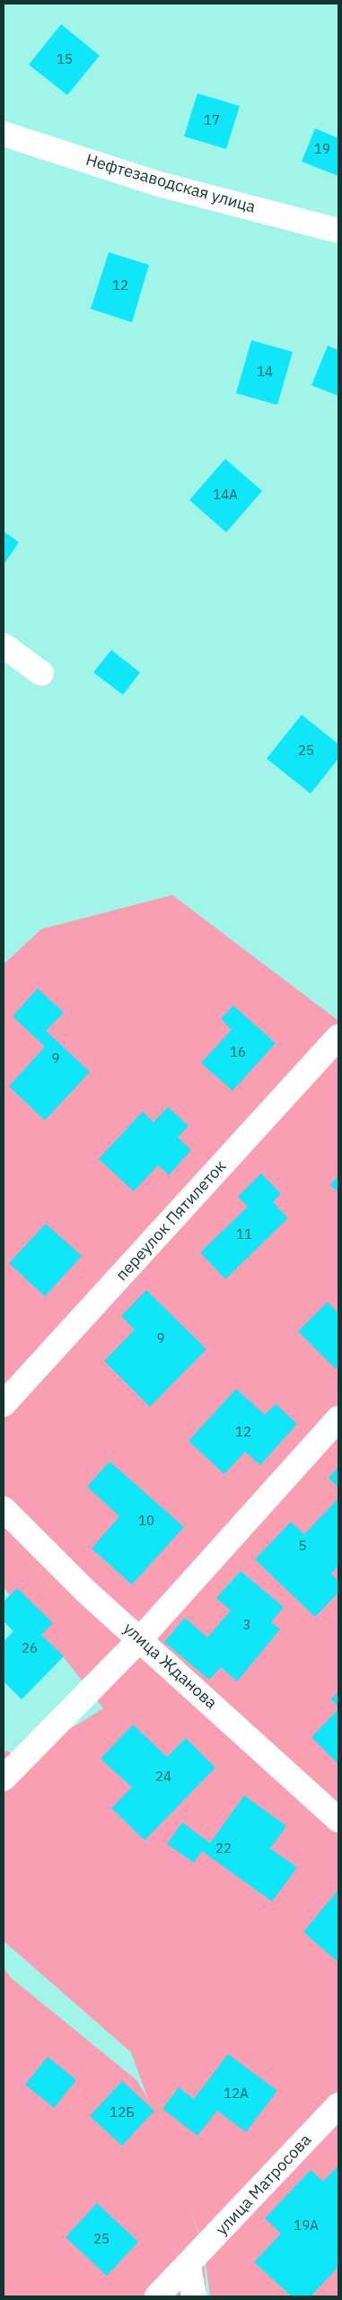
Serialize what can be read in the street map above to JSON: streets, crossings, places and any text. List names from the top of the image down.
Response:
{
  "streets": {
    "street": [
      "Нефтезаводская улица",
      "переулок Пятилеток",
      "улица Жданова",
      "улица Матросова"
    ]
  },
  "house_numbers": [
    "15",
    "17",
    "19",
    "12",
    "14",
    "14А",
    "25",
    "16",
    "9",
    "11",
    "9",
    "12",
    "10",
    "5",
    "3",
    "26",
    "24",
    "22",
    "12А",
    "12Б",
    "19А",
    "25"
  ]
}
